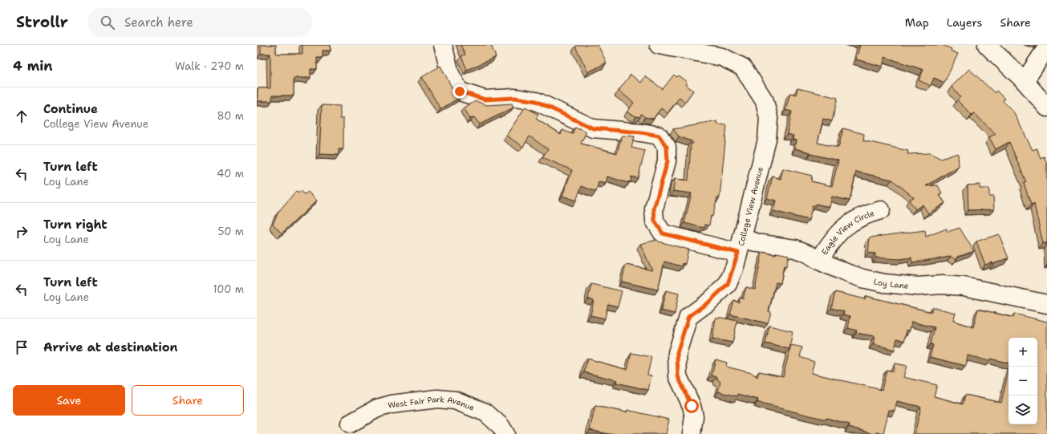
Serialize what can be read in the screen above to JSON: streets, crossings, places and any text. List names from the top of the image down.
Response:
{
  "streets": {
    "street": [
      "College View Avenue",
      "Eagle View Circle",
      "Loy Lane",
      "West Fair Park Avenue"
    ]
  },
  "crossings": [
    ["College View Avenue", "Loy Lane"],
    ["Eagle View Circle", "Loy Lane"]
  ],
  "page": {
    "header": "Strollr",
    "search": "Search here",
    "nav": ["Map", "Layers", "Share"],
    "heading": ["4 min", "Walk · 270 m"],
    "list": [
      ["Continue", "College View Avenue", "80 m"],
      ["Turn left", "Loy Lane", "40 m"],
      ["Turn right", "Loy Lane", "50 m"],
      ["Turn left", "Loy Lane", "100 m"],
      "Arrive at destination"
    ],
    "map_buttons": ["+", "−"],
    "buttons": ["Save", "Share"]
  }
}
